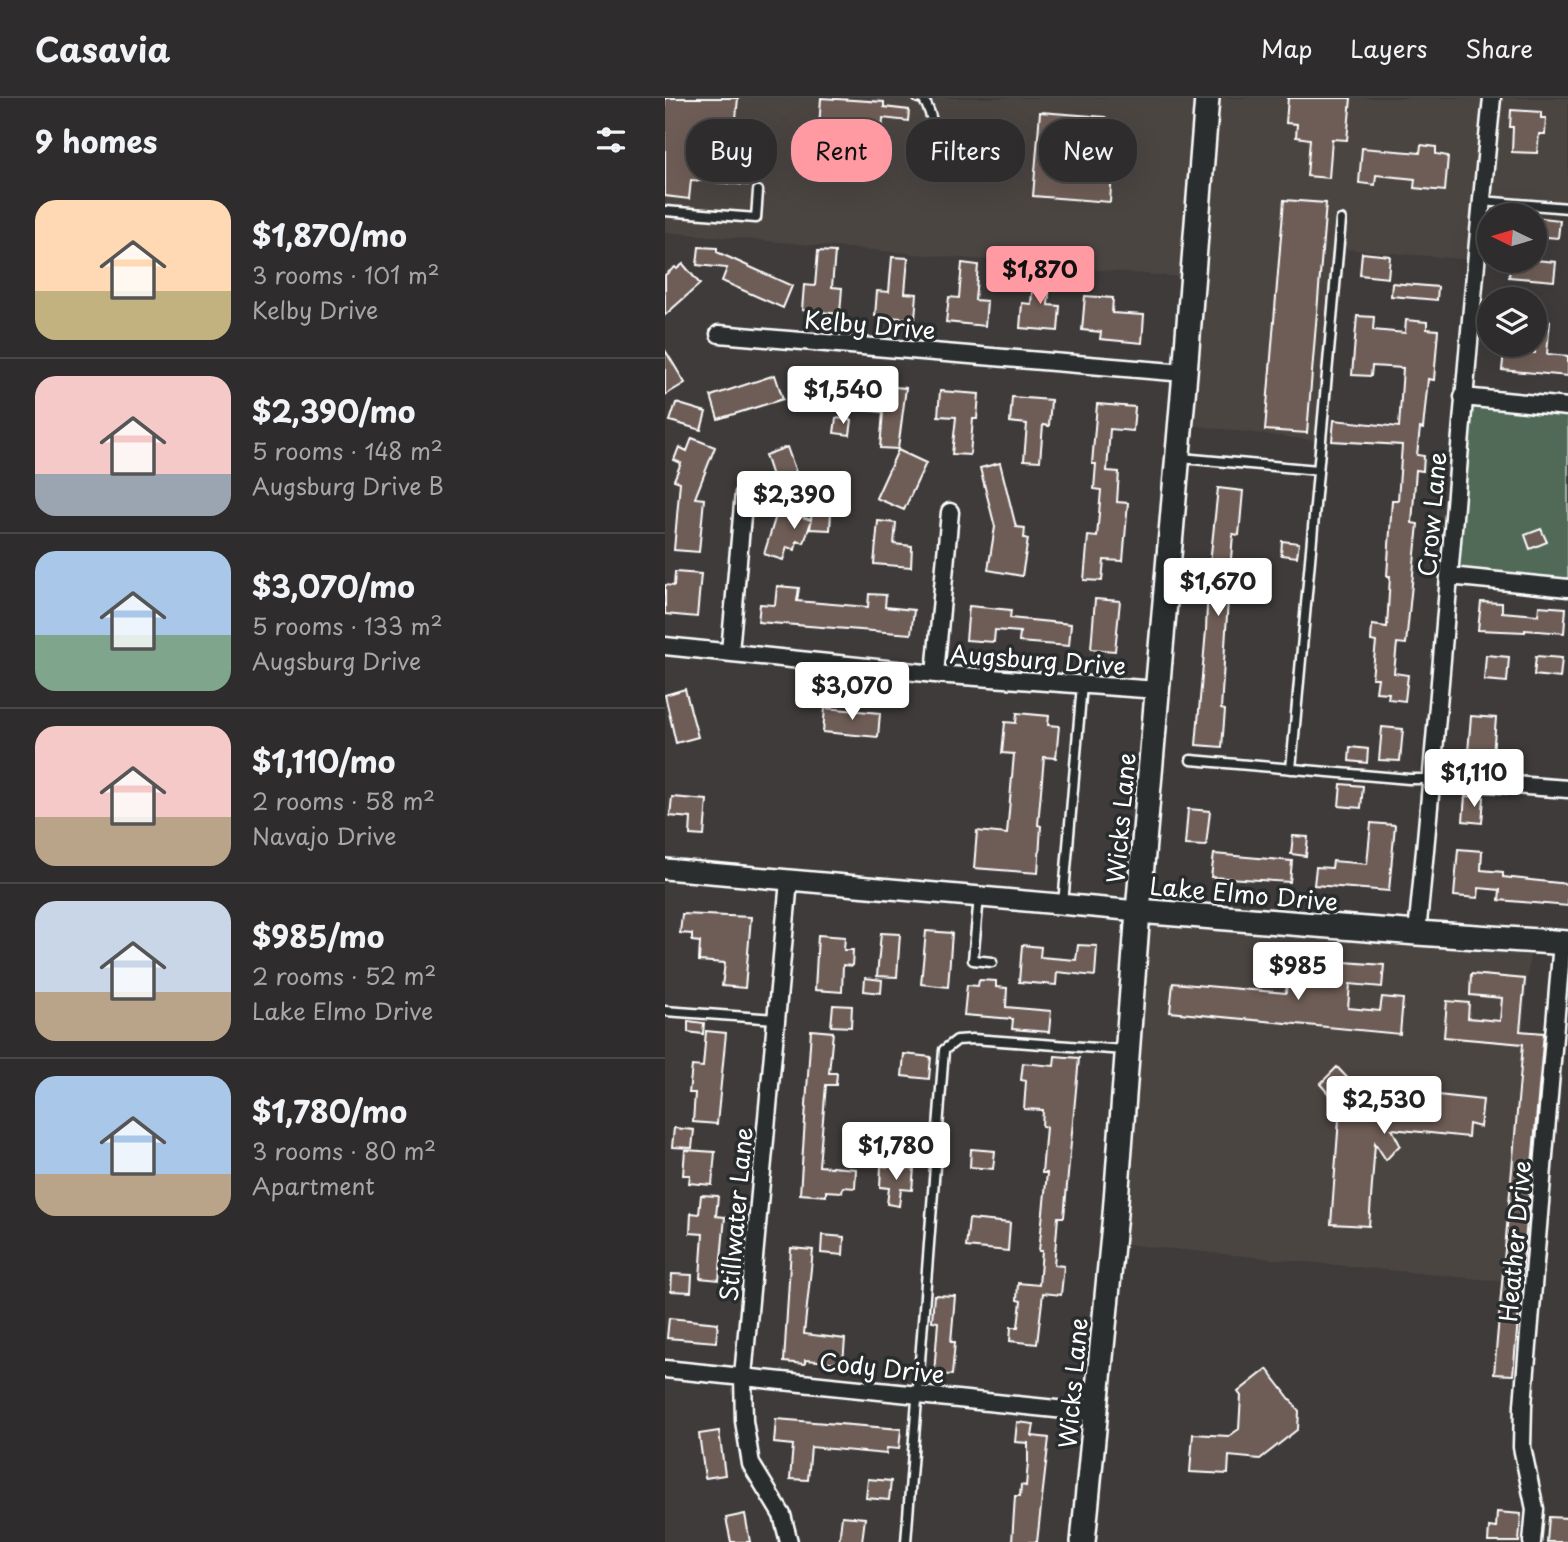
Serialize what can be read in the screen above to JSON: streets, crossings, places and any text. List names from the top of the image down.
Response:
{
  "streets": {
    "main road": ["Wicks Lane", "Lake Elmo Drive"],
    "street": [
      "Kelby Drive",
      "Crow Lane",
      "Augsburg Drive",
      "Stillwater Lane",
      "Heather Drive",
      "Cody Drive"
    ]
  },
  "crossings": [
    ["Kelby Drive", "Wicks Lane"],
    ["Crow Lane", "Lake Elmo Drive"],
    ["Augsburg Drive", "Wicks Lane"],
    ["Wicks Lane", "Lake Elmo Drive"],
    ["Wicks Lane", "Cody Drive"],
    ["Lake Elmo Drive", "Stillwater Lane"],
    ["Lake Elmo Drive", "Heather Drive"],
    ["Stillwater Lane", "Cody Drive"]
  ],
  "north": "left",
  "page": {
    "header": "Casavia",
    "nav": ["Map", "Layers", "Share"],
    "heading": "9 homes",
    "chip": [
      "Buy",
      "Rent",
      "Filters",
      "New"
    ],
    "list": [
      {
        "name": "$1,870/mo",
        "note": "3 rooms · 101 m² · Kelby Drive"
      },
      {
        "name": "$2,390/mo",
        "note": "5 rooms · 148 m² · Augsburg Drive B"
      },
      {
        "name": "$3,070/mo",
        "note": "5 rooms · 133 m² · Augsburg Drive"
      },
      {
        "name": "$1,110/mo",
        "note": "2 rooms · 58 m² · Navajo Drive"
      },
      {
        "name": "$985/mo",
        "note": "2 rooms · 52 m² · Lake Elmo Drive"
      },
      {
        "name": "$1,780/mo",
        "note": "3 rooms · 80 m² · Apartment"
      }
    ],
    "price": [
      "$1,870",
      "$1,540",
      "$2,390",
      "$1,670",
      "$3,070",
      "$1,110",
      "$985",
      "$2,530",
      "$1,780"
    ]
  }
}
